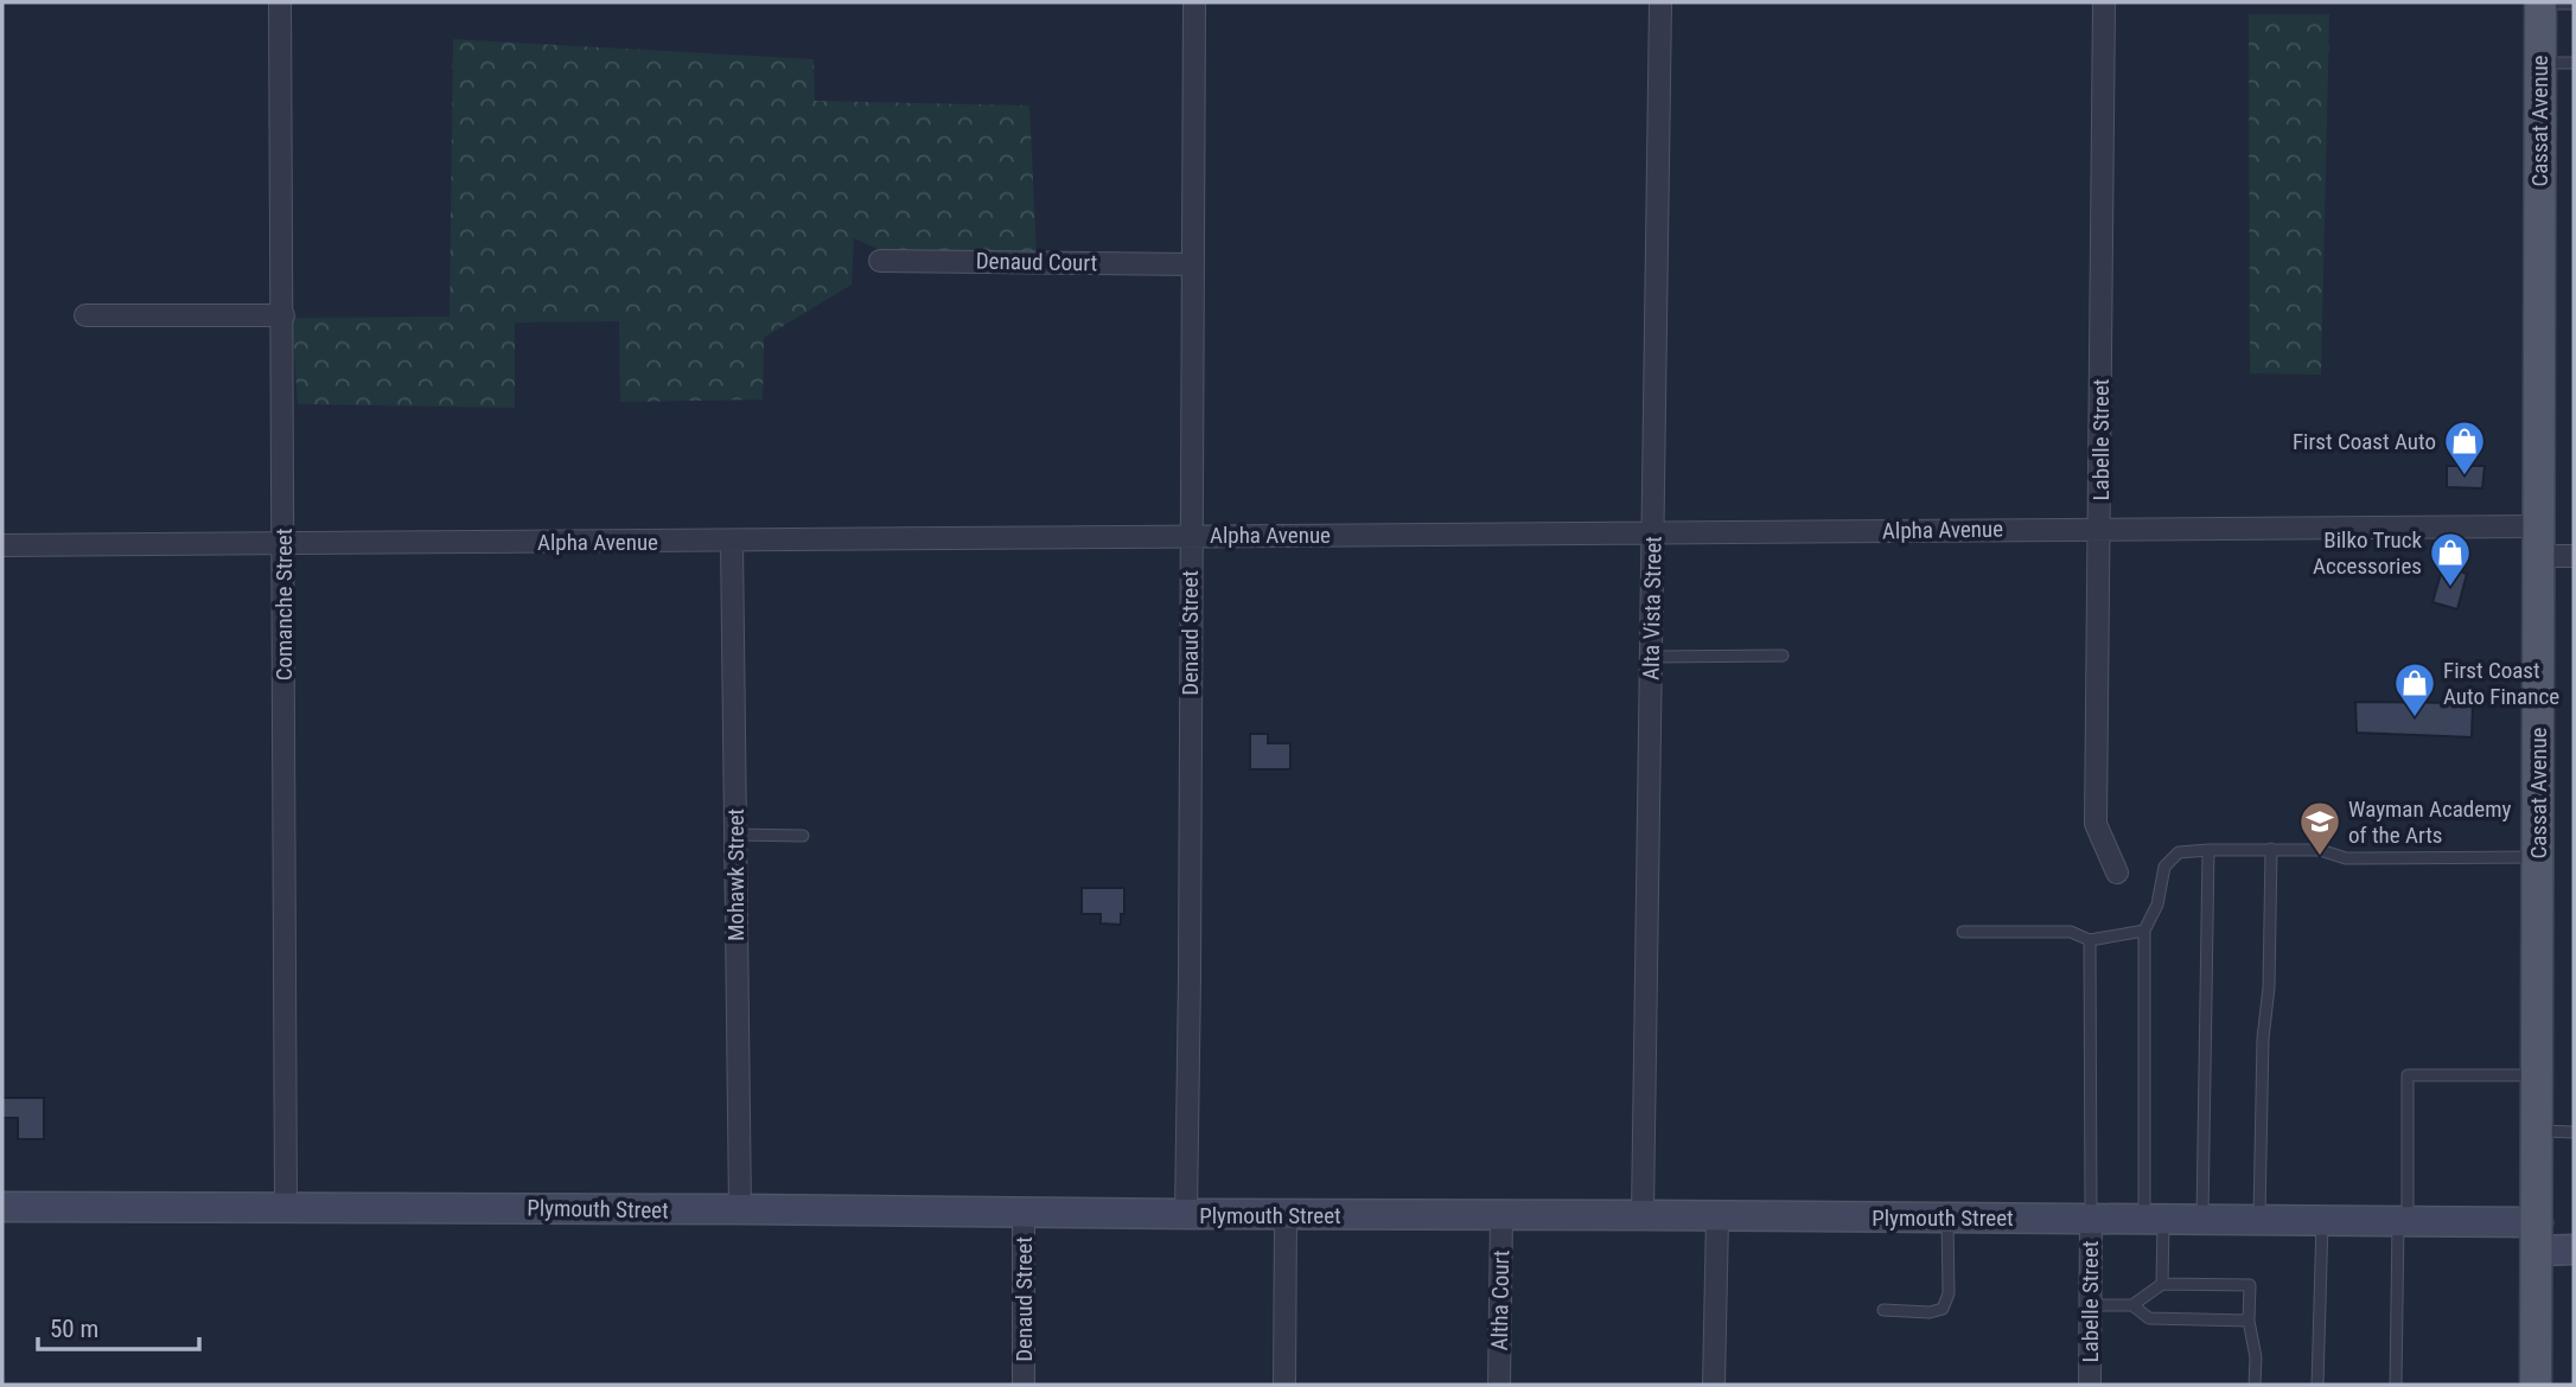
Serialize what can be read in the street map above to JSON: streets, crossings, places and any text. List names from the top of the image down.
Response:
{
  "streets": {
    "main road": ["Cassat Avenue"],
    "street": [
      "Denaud Court",
      "Labelle Street",
      "Alpha Avenue",
      "Comanche Street",
      "Alta Vista Street",
      "Denaud Street",
      "Mohawk Street",
      "Plymouth Street",
      "Altha Court"
    ]
  },
  "crossings": [
    ["Cassat Avenue", "Alpha Avenue"],
    ["Cassat Avenue", "Plymouth Street"],
    ["Denaud Court", "Denaud Street"],
    ["Labelle Street", "Alpha Avenue"],
    ["Labelle Street", "Plymouth Street"],
    ["Alpha Avenue", "Comanche Street"],
    ["Alpha Avenue", "Alta Vista Street"],
    ["Alpha Avenue", "Denaud Street"],
    ["Alpha Avenue", "Mohawk Street"],
    ["Comanche Street", "Plymouth Street"],
    ["Alta Vista Street", "Plymouth Street"],
    ["Denaud Street", "Plymouth Street"],
    ["Mohawk Street", "Plymouth Street"],
    ["Plymouth Street", "Altha Court"]
  ],
  "places": {
    "shop": ["First Coast Auto", "Bilko Truck Accessories", "First Coast Auto Finance"],
    "school or university": ["Wayman Academy of the Arts"]
  },
  "scale_bar": "50 m"
}
